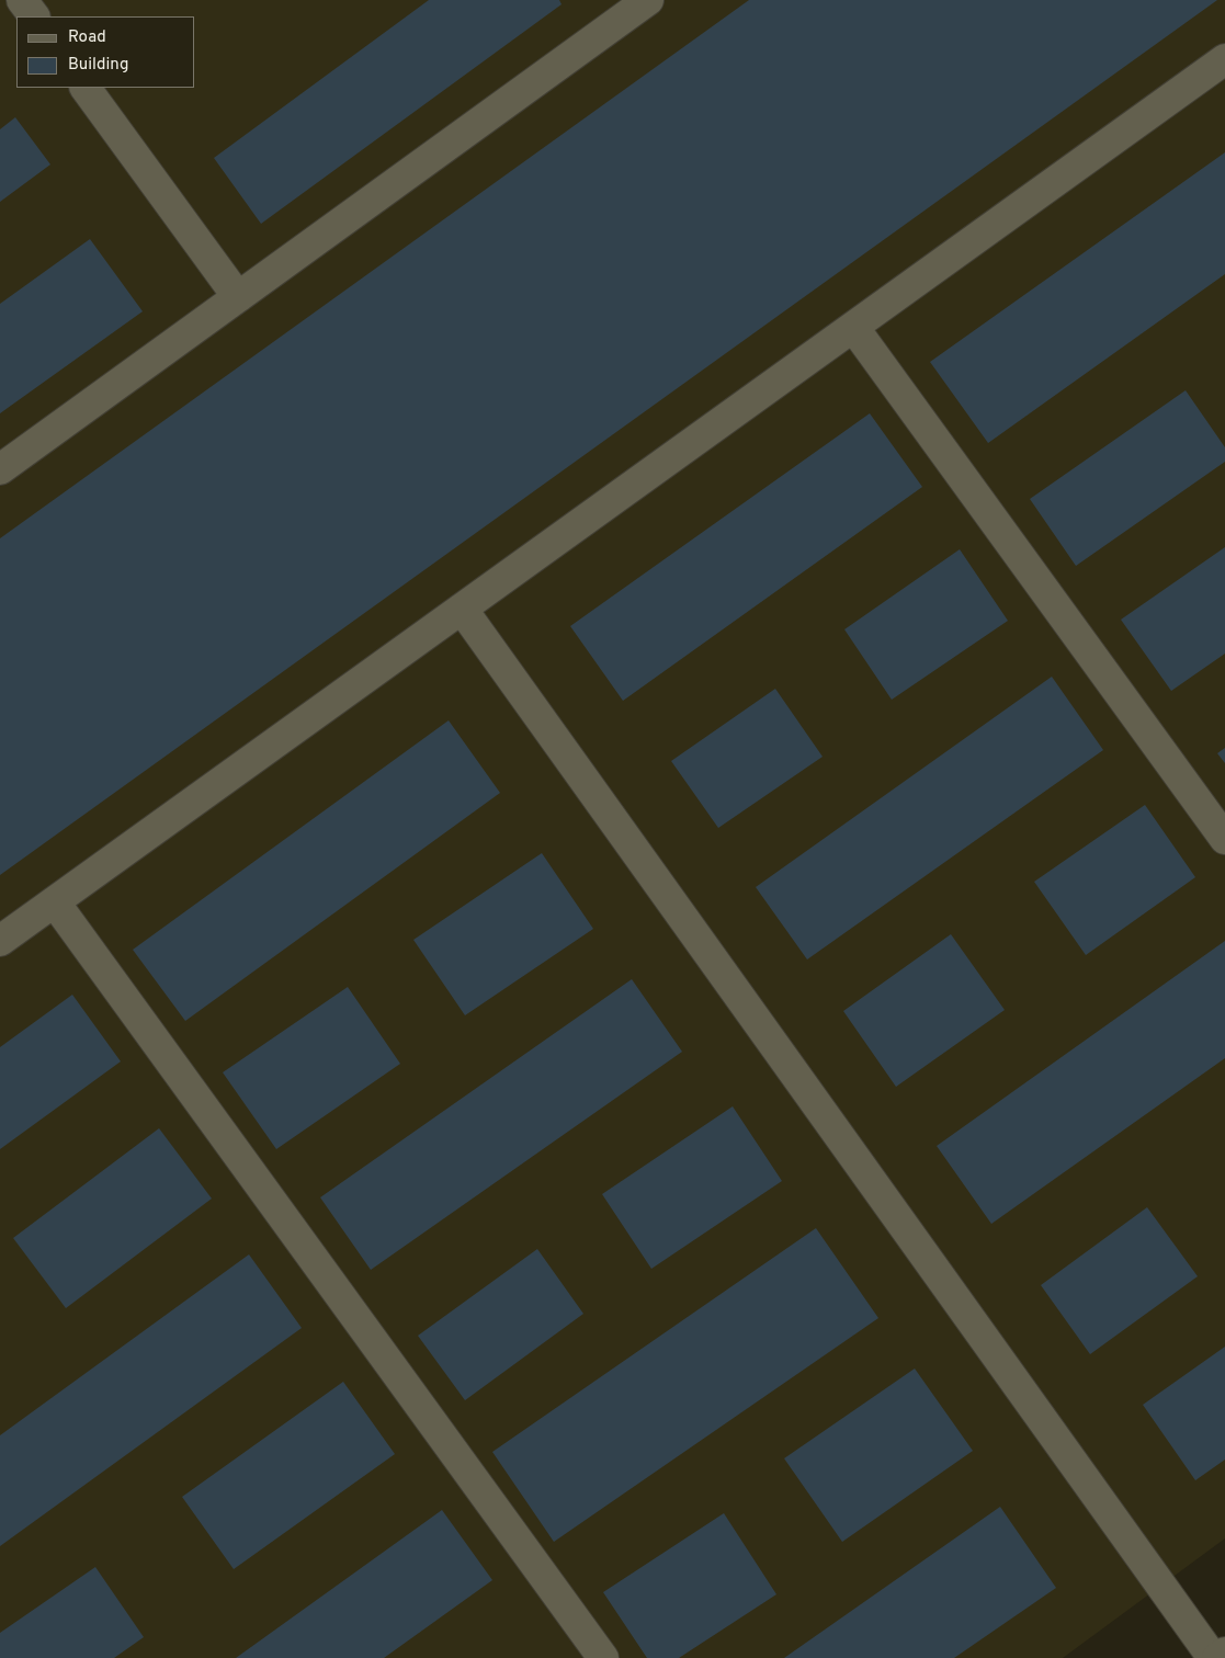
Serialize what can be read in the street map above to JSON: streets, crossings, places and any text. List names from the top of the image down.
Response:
{
  "legend": ["Road", "Building"]
}
